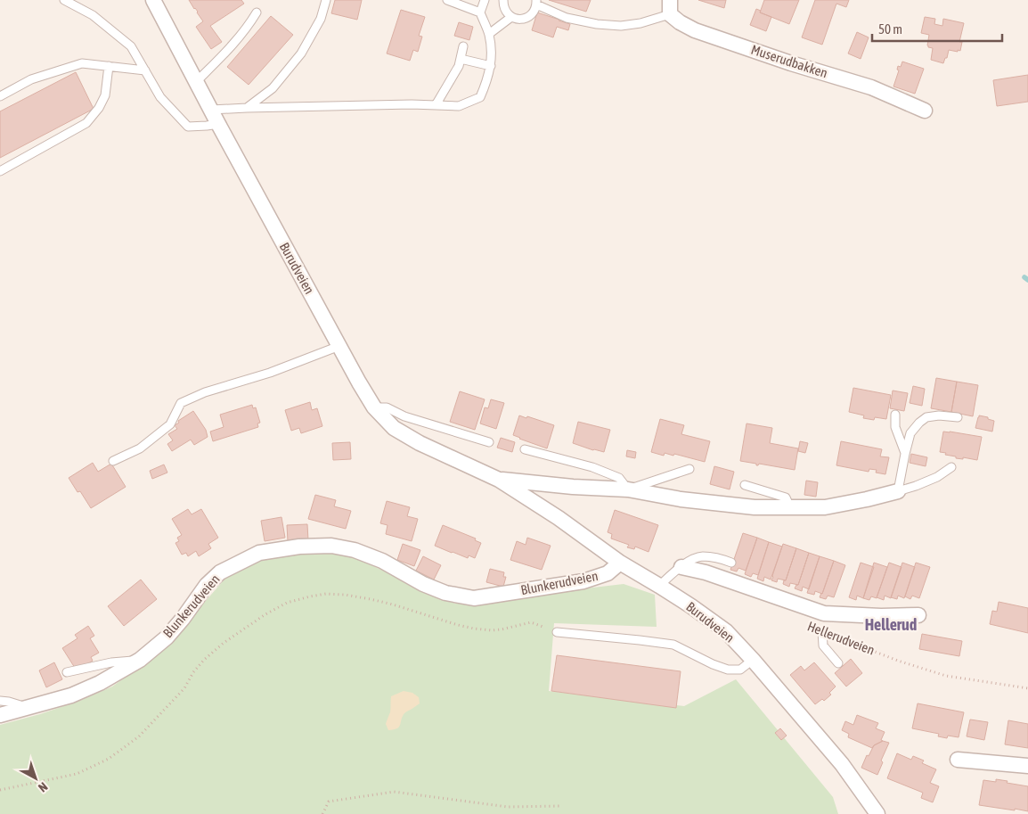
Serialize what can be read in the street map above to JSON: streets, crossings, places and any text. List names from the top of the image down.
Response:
{
  "streets": {
    "street": ["Muserudbakken", "Burudveien", "Blunkerudveien"],
    "path": ["Hellerudveien"]
  },
  "crossings": [
    ["Burudveien", "Blunkerudveien"]
  ],
  "districts": ["Hellerud"],
  "scale_bar": "50 m",
  "north": "bottom right"
}
